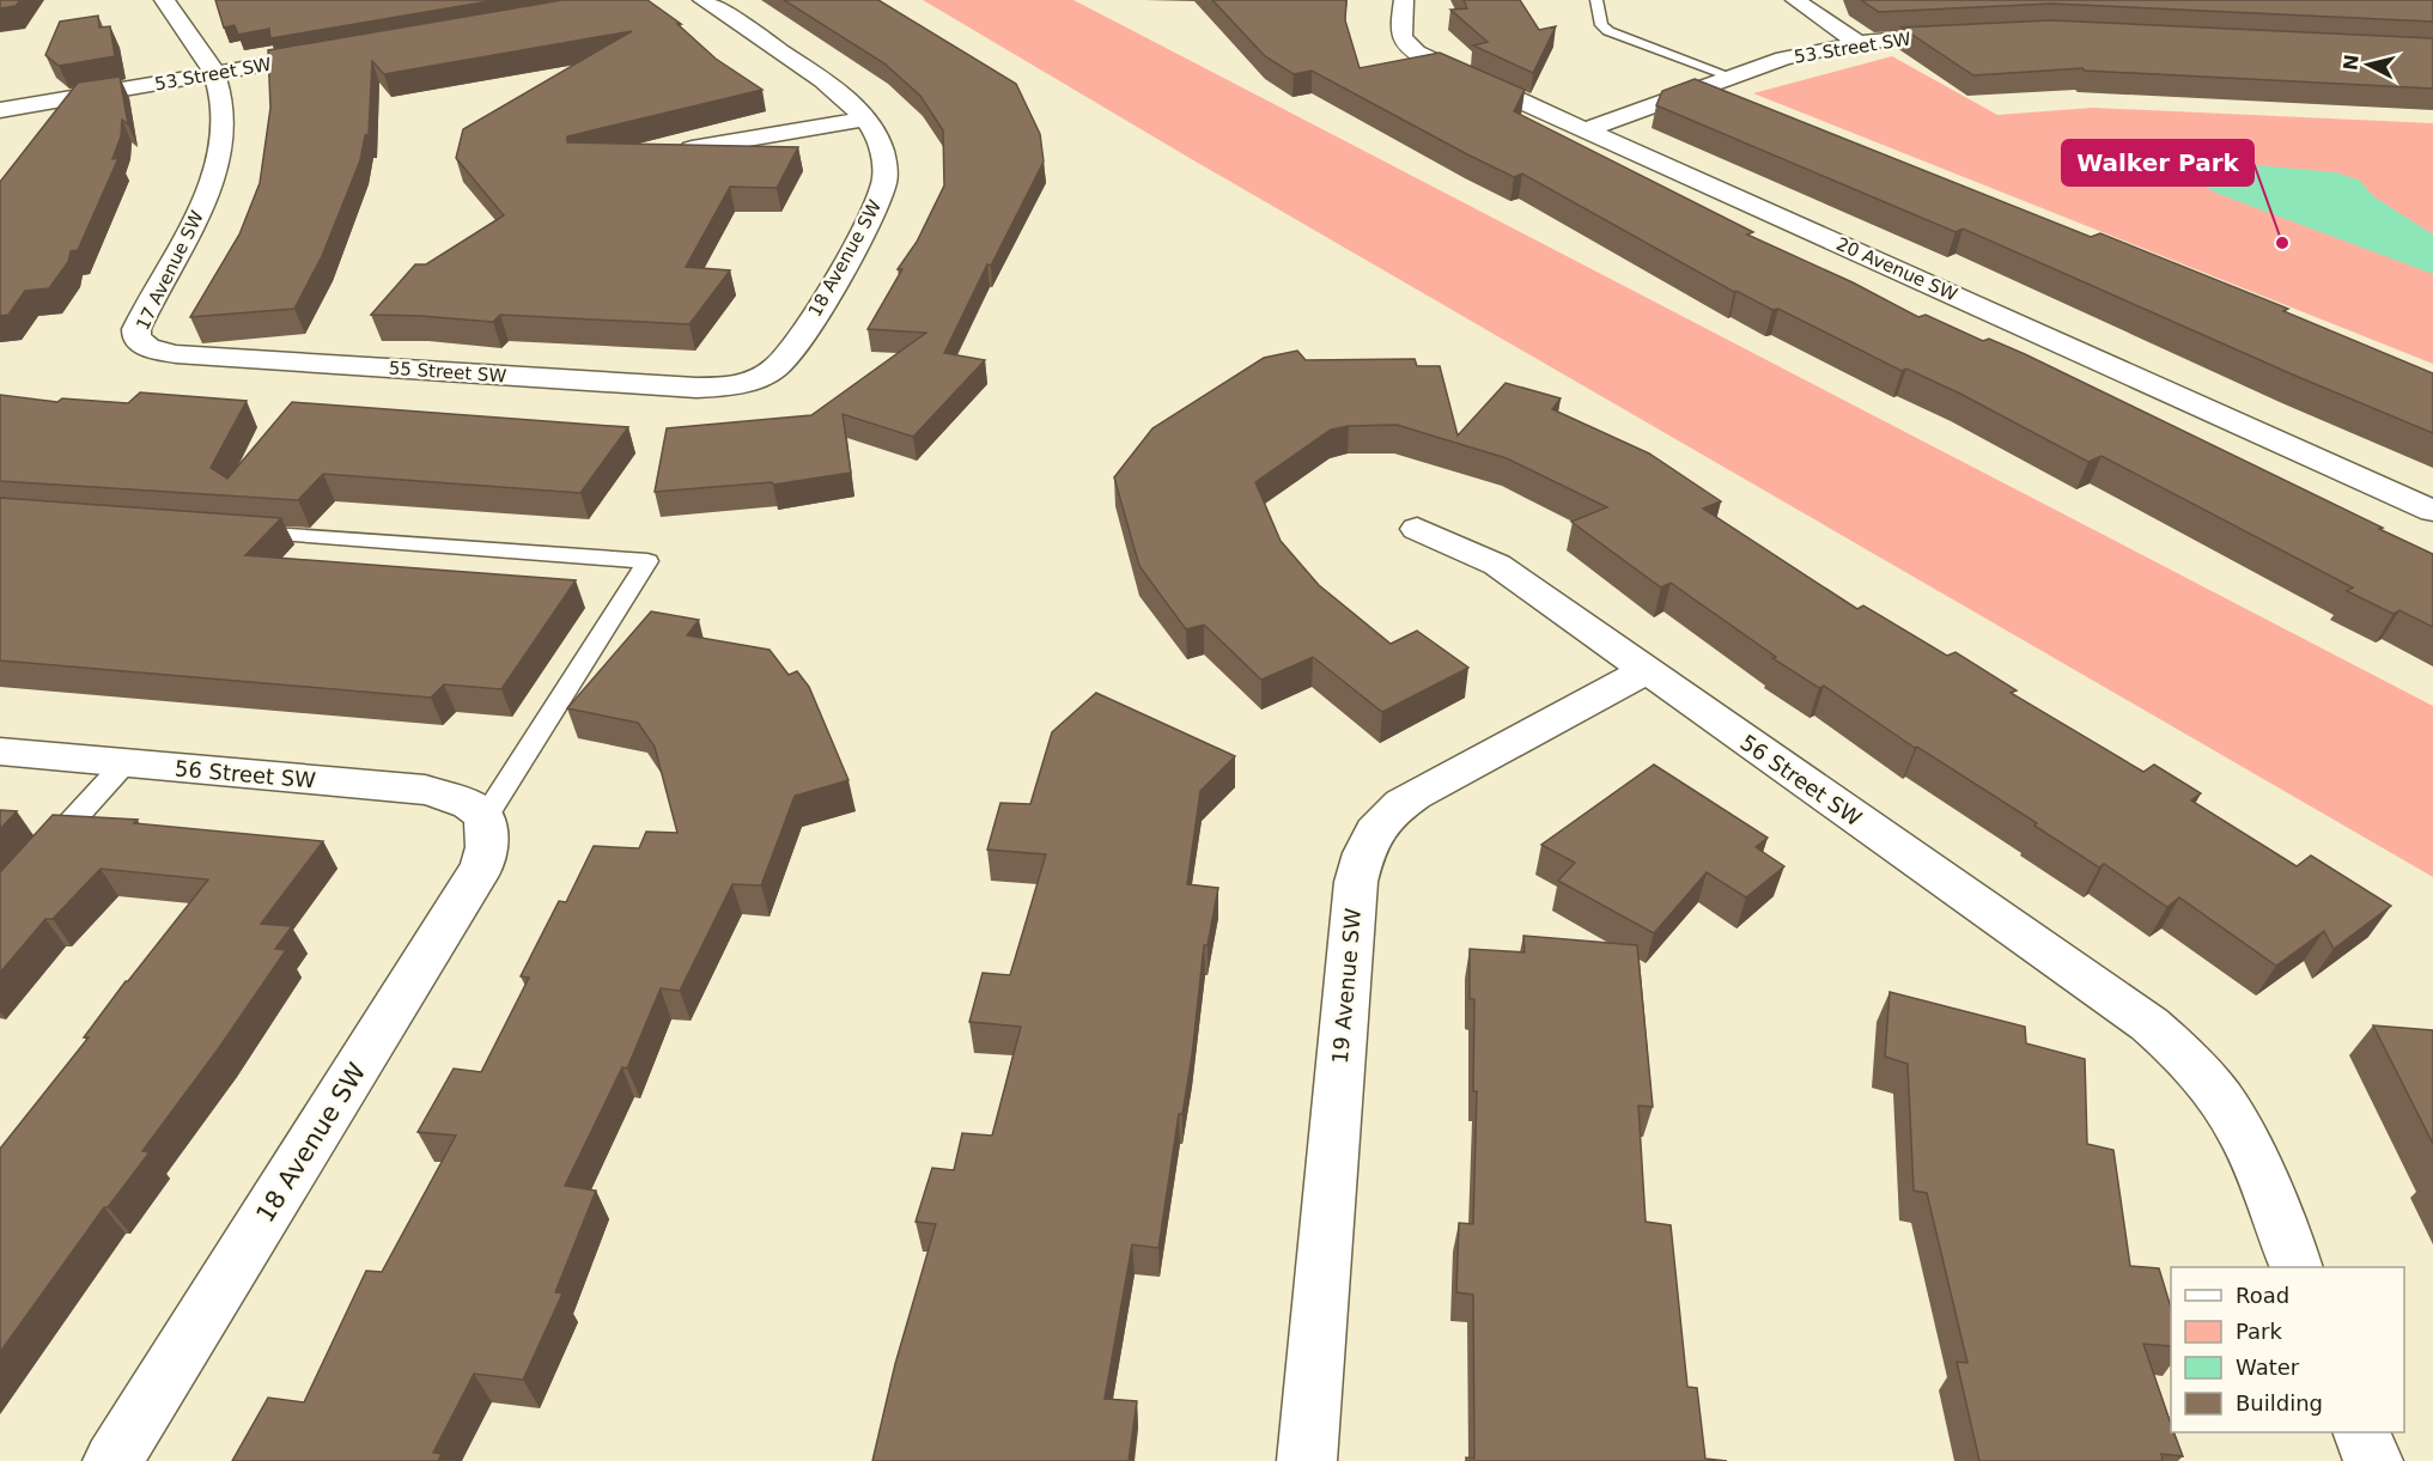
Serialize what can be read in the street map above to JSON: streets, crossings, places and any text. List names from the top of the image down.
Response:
{
  "streets": {
    "street": [
      "53 Street SW",
      "18 Avenue SW",
      "20 Avenue SW",
      "17 Avenue SW",
      "55 Street SW",
      "56 Street SW",
      "19 Avenue SW"
    ]
  },
  "crossings": [
    ["53 Street SW", "20 Avenue SW"],
    ["53 Street SW", "17 Avenue SW"],
    ["18 Avenue SW", "55 Street SW"],
    ["18 Avenue SW", "56 Street SW"],
    ["17 Avenue SW", "55 Street SW"],
    ["56 Street SW", "19 Avenue SW"]
  ],
  "places": ["Walker Park"],
  "legend": [
    "Road",
    "Park",
    "Water",
    "Building"
  ],
  "north": "left"
}
